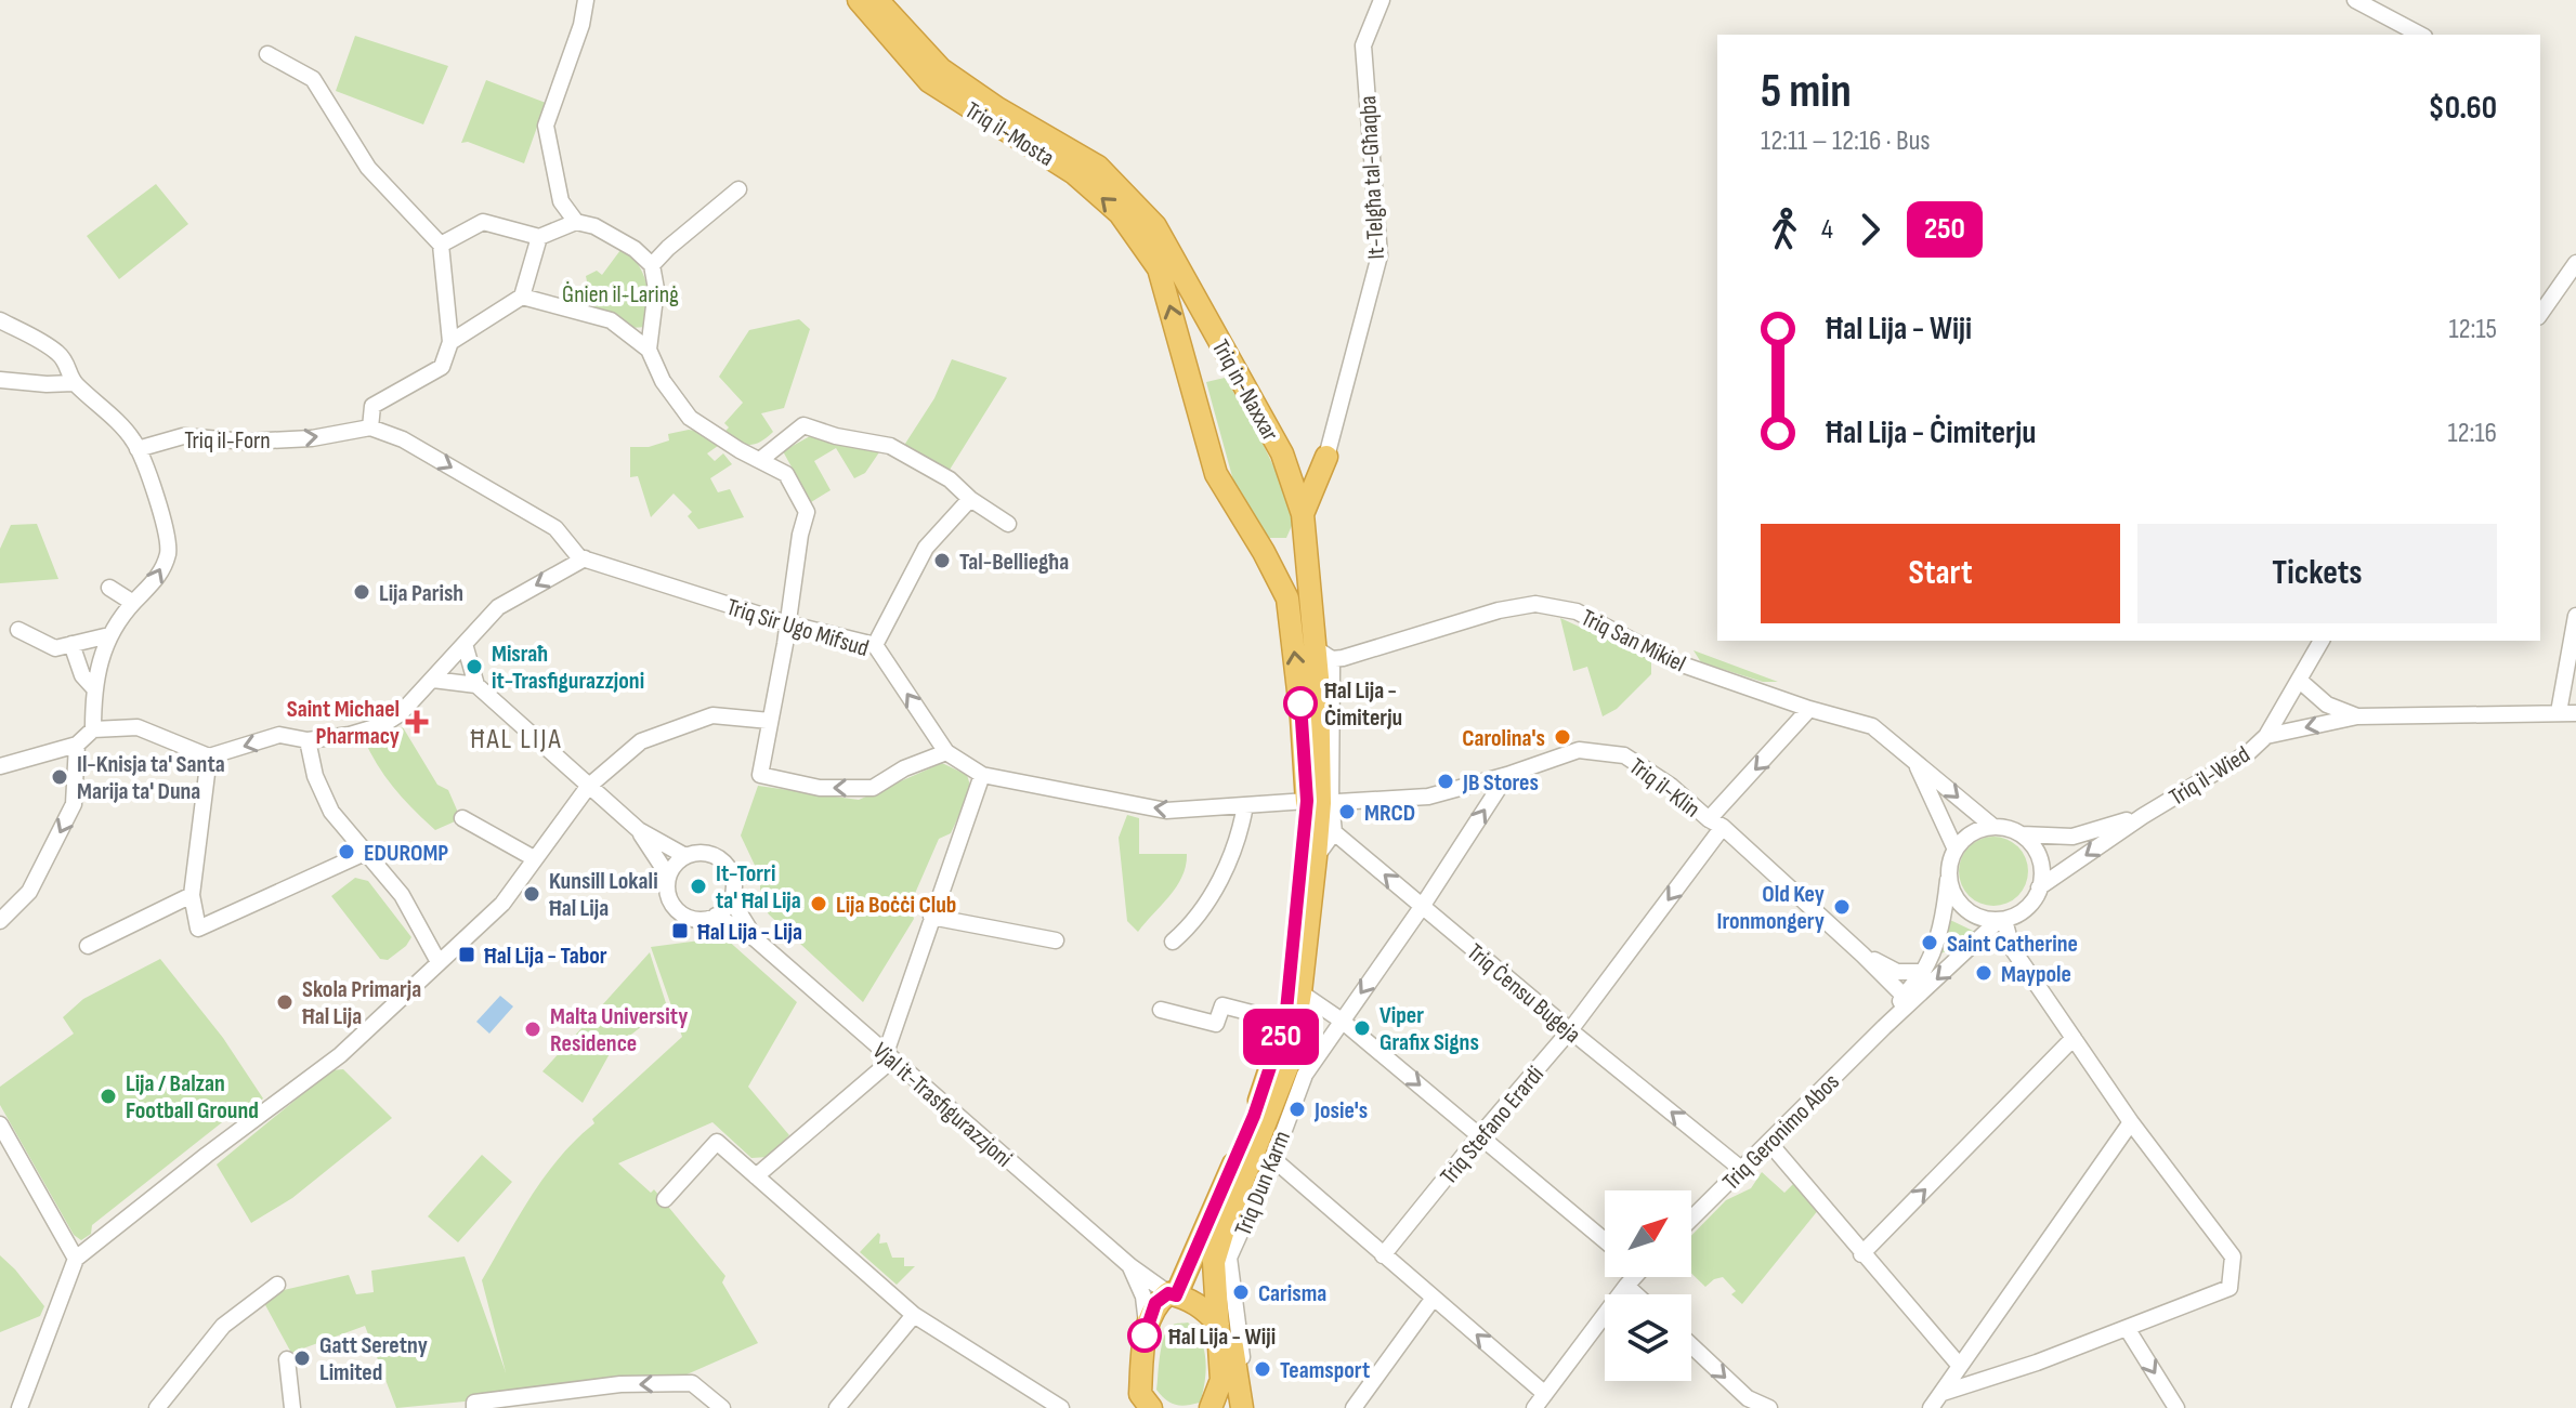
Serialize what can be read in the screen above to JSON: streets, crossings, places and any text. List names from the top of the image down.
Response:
{
  "streets": {
    "highway": ["Triq il-Mosta", "Triq in-Naxxar"],
    "street": [
      "It-Telgħa tal-Għaqba",
      "Triq il-Forn",
      "Triq Sir Ugo Mifsud",
      "Triq San Mikiel",
      "Triq il-Wied",
      "Triq il-Klin",
      "Triq Ċensu Bugeja",
      "Vjal it-Trasfigurazzjoni",
      "Triq Stefano Erardi",
      "Triq Geronimo Abos",
      "Triq Dun Karm"
    ]
  },
  "crossings": [
    ["Triq il-Mosta", "Triq in-Naxxar"],
    ["Triq in-Naxxar", "Triq Sir Ugo Mifsud"],
    ["Triq in-Naxxar", "Triq San Mikiel"],
    ["Triq in-Naxxar", "Triq il-Klin"],
    ["Triq in-Naxxar", "Triq Ċensu Bugeja"],
    ["Triq in-Naxxar", "Vjal it-Trasfigurazzjoni"],
    ["Triq Sir Ugo Mifsud", "Triq il-Klin"],
    ["Triq San Mikiel", "Triq il-Wied"],
    ["Triq San Mikiel", "Triq Stefano Erardi"],
    ["Triq San Mikiel", "Triq Geronimo Abos"],
    ["Triq il-Wied", "Triq Geronimo Abos"],
    ["Triq il-Klin", "Triq Stefano Erardi"],
    ["Triq il-Klin", "Triq Geronimo Abos"],
    ["Triq il-Klin", "Triq Dun Karm"],
    ["Triq Ċensu Bugeja", "Triq Stefano Erardi"],
    ["Triq Ċensu Bugeja", "Triq Geronimo Abos"],
    ["Triq Ċensu Bugeja", "Triq Dun Karm"]
  ],
  "one_way": [
    "Triq il-Forn",
    "Triq Sir Ugo Mifsud",
    "Triq Ċensu Bugeja",
    "Triq Stefano Erardi"
  ],
  "districts": ["ĦAL LIJA"],
  "parks": ["Ġnien il-Larinġ"],
  "places": {
    "other": [
      "Tal-Belliegħa",
      "Lija Parish",
      "Misraħ it-Trasfigurazzjoni",
      "Ħal Lija - Ċimiterju",
      "Carolina's",
      "Il-Knisja ta' Santa Marija ta' Duna",
      "JB Stores",
      "MRCD",
      "EDUROMP",
      "It-Torri ta' Ħal Lija",
      "Kunsill Lokali Ħal Lija",
      "Lija Boċċi Club",
      "Old Key Ironmongery",
      "Saint Catherine",
      "Maypole",
      "Skola Primarja Ħal Lija",
      "Viper Grafix Signs",
      "Malta University Residence",
      "Lija / Balzan Football Ground",
      "Josie's",
      "Carisma",
      "Ħal Lija - Wiji",
      "Gatt Seretny Limited",
      "Teamsport"
    ],
    "health": ["Saint Michael Pharmacy"],
    "transit": ["Ħal Lija - Lija", "Ħal Lija - Tabor"]
  },
  "lines": ["bus line 250"],
  "north": "top right",
  "page": {
    "on_map": "250",
    "heading": ["5 min", "12:11 – 12:16 · Bus", "$0.60"],
    "legs": ["4", "250"],
    "list": [
      {
        "name": "Ħal Lija - Wiji",
        "value": "12:15"
      },
      {
        "name": "Ħal Lija - Ċimiterju",
        "value": "12:16"
      }
    ],
    "buttons": ["Start", "Tickets"]
  }
}
